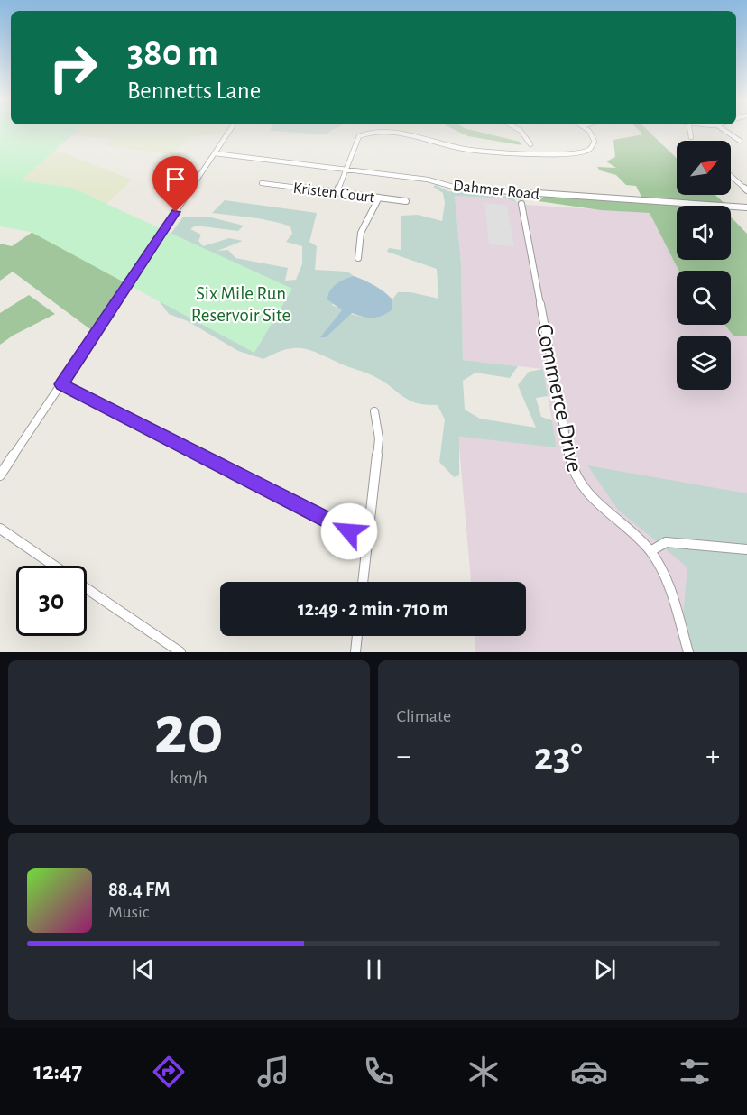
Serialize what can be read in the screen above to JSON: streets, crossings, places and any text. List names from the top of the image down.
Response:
{
  "streets": {
    "street": ["Dahmer Road", "Kristen Court", "Commerce Drive"]
  },
  "parks": ["Six Mile Run Reservoir Site"],
  "north": "top right",
  "page": {
    "turn": ["380 m", "Bennetts Lane"],
    "limit": "30",
    "trip": "12:49 · 2 min · 710 m",
    "tile": [
      ["20", "km/h"],
      "Climate"
    ],
    "heat": ["−", "23°", "+"],
    "song": ["88.4 FM", "Music"],
    "tabs": "12:47"
  }
}
